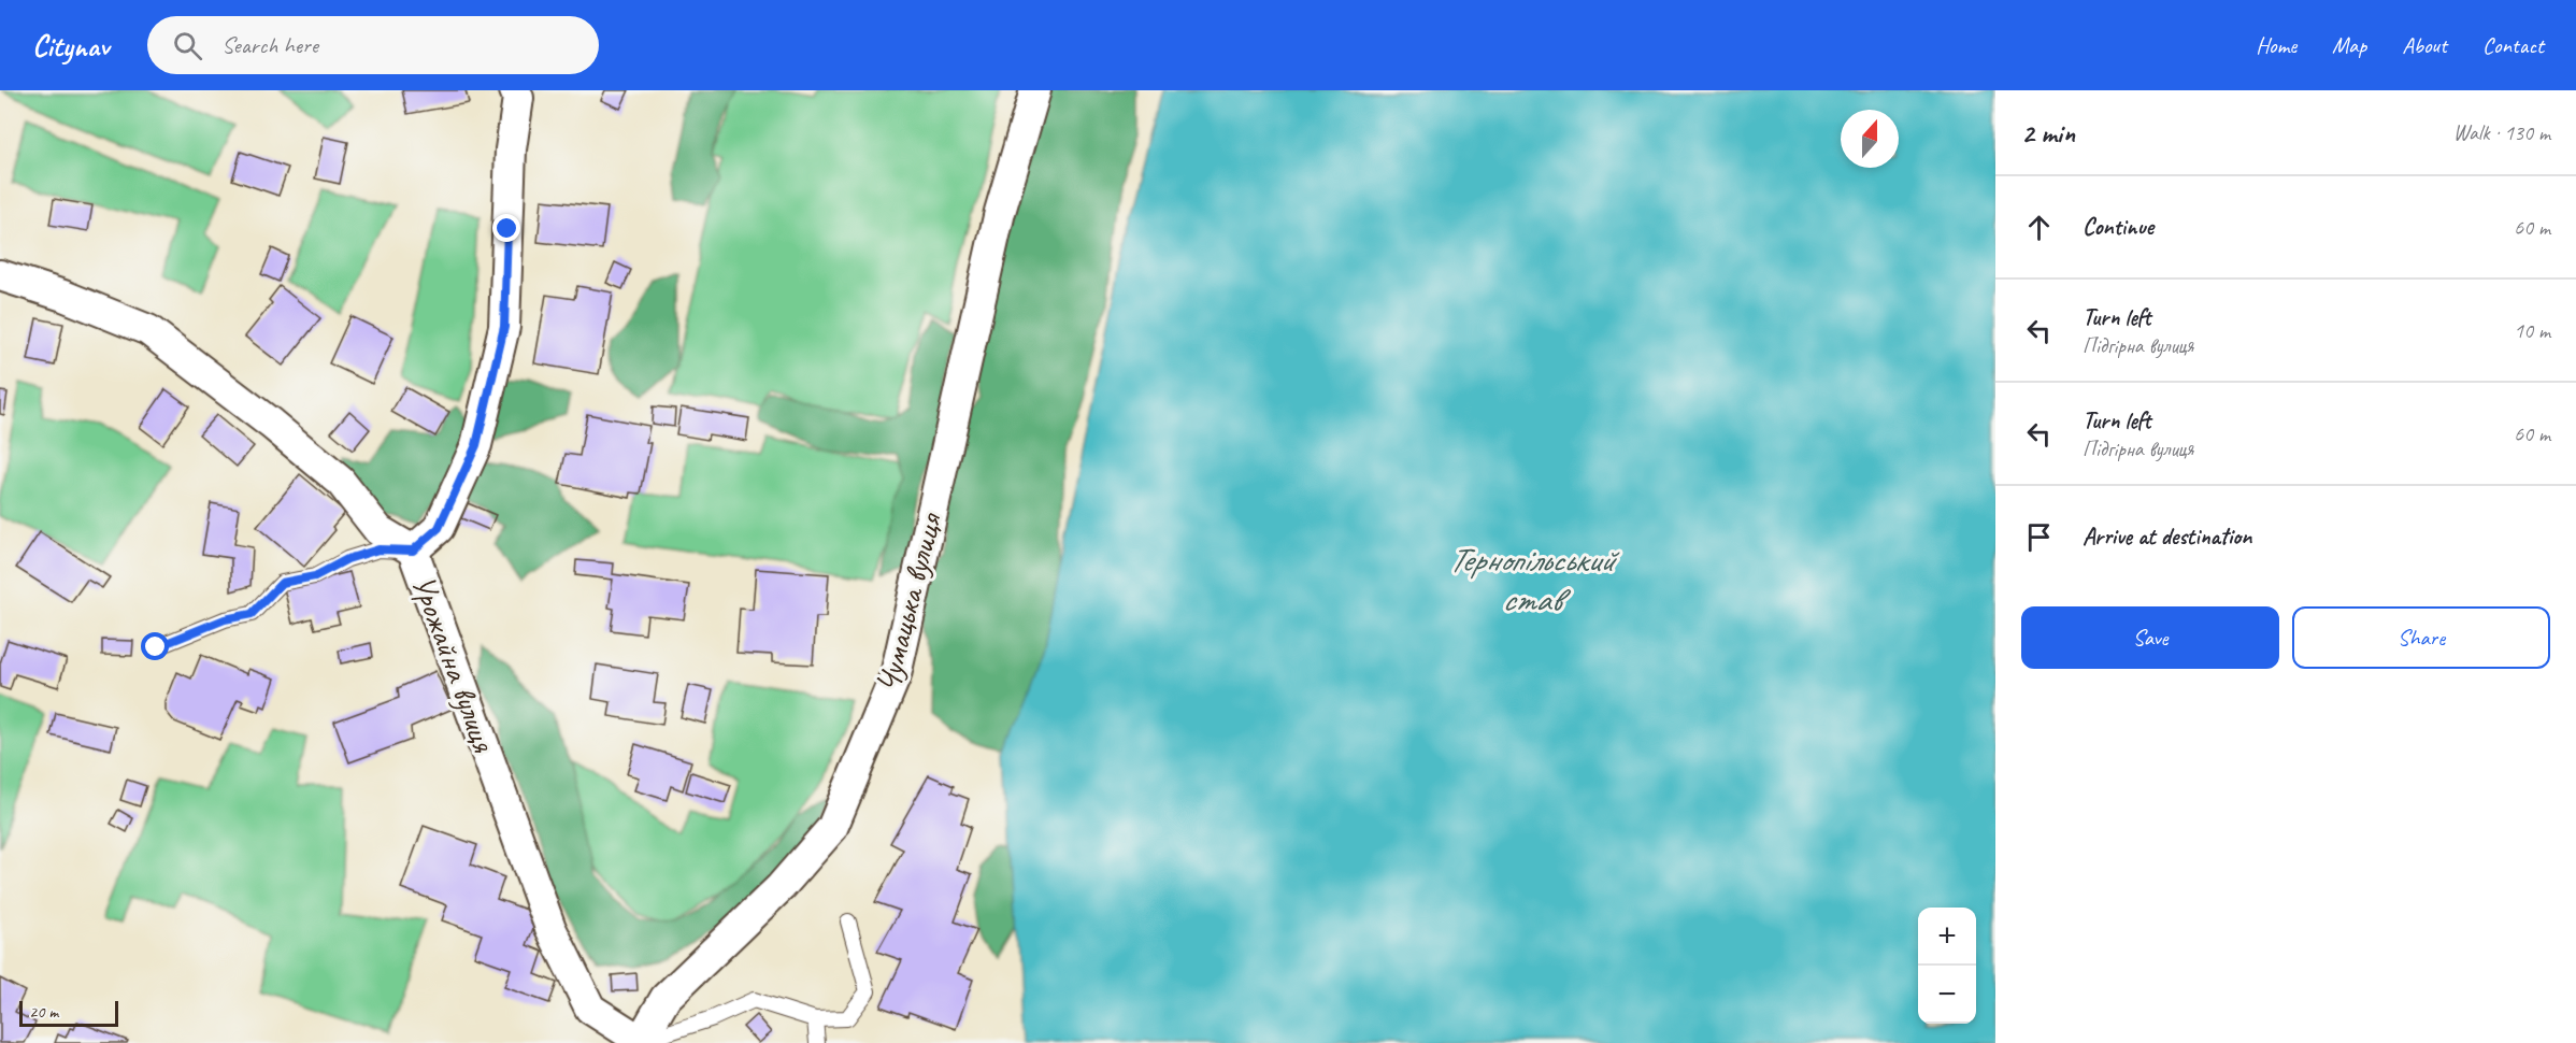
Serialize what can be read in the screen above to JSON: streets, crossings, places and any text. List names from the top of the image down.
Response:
{
  "streets": {
    "street": ["Чумацька вулиця", "Урожайна вулиця"]
  },
  "crossings": [
    ["Чумацька вулиця", "Урожайна вулиця"]
  ],
  "water": ["Тернопільський став"],
  "scale_bar": "20 m",
  "north": "top",
  "page": {
    "header": "Citynav",
    "search": "Search here",
    "nav": [
      "Home",
      "Map",
      "About",
      "Contact"
    ],
    "heading": ["2 min", "Walk · 130 m"],
    "list": [
      ["Continue", "60 m"],
      ["Turn left", "Підгірна вулиця", "10 m"],
      ["Turn left", "Підгірна вулиця", "60 m"],
      "Arrive at destination"
    ],
    "buttons": ["Save", "Share"],
    "map_buttons": ["+", "−"],
    "scale": "20 m"
  }
}
